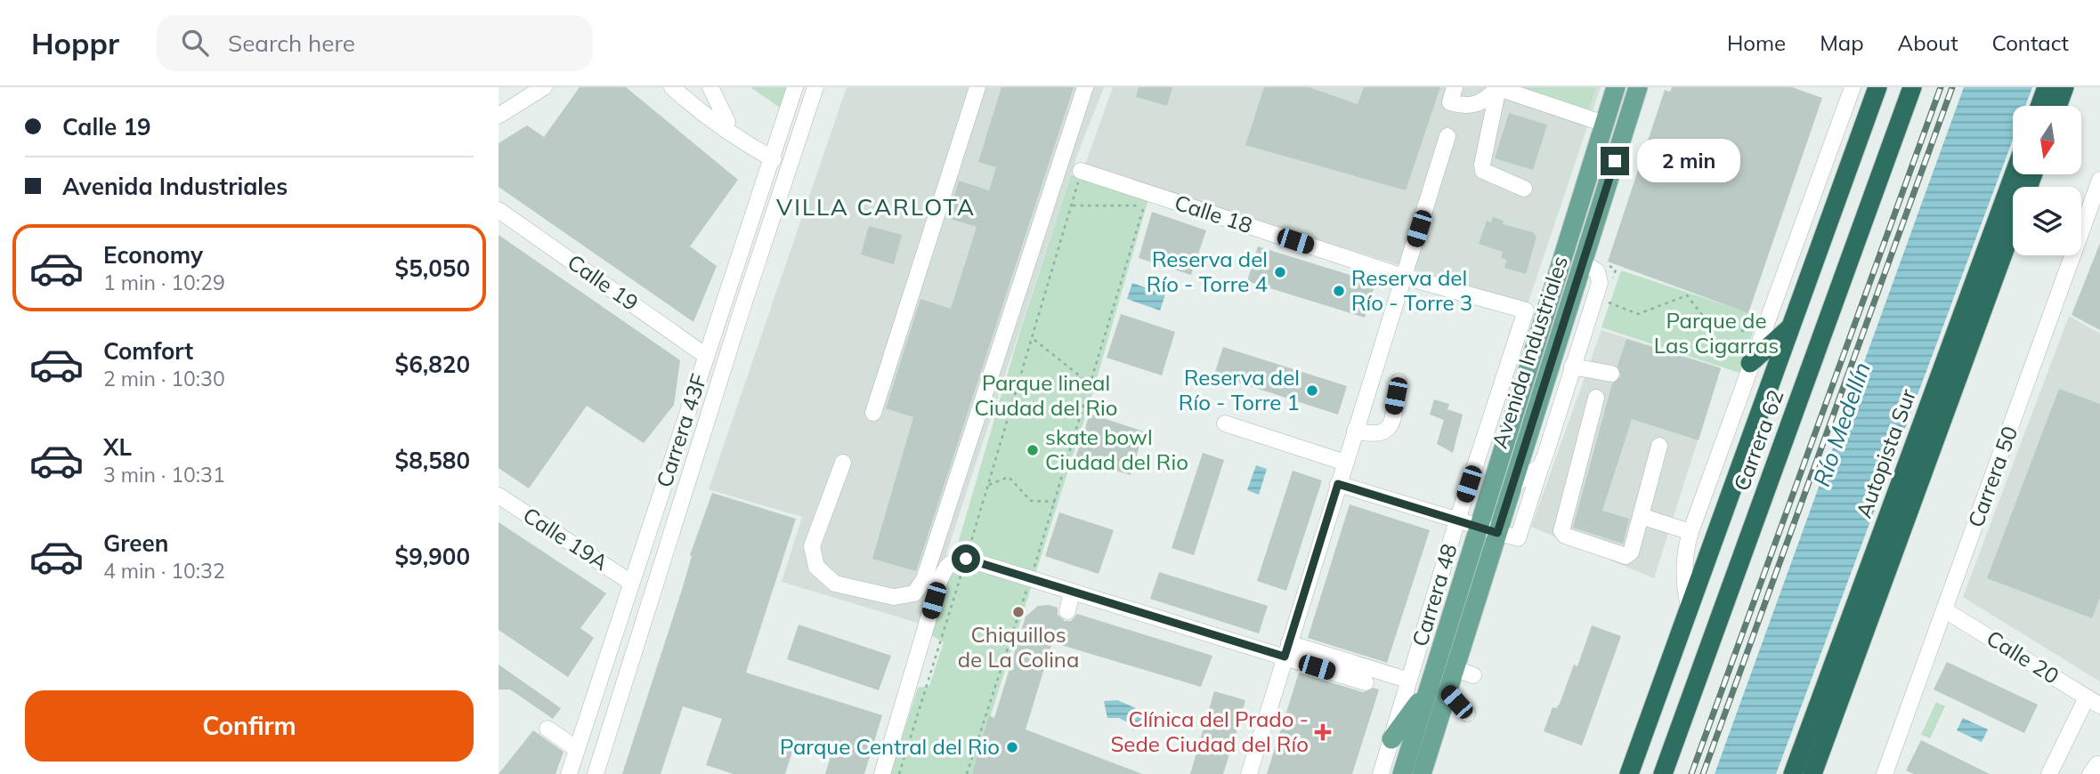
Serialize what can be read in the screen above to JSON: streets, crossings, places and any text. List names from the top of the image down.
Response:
{
  "streets": {
    "highway": ["Carrera 62", "Autopista Sur"],
    "main road": ["Avenida Industriales"],
    "street": [
      "Calle 18",
      "Calle 19",
      "Carrera 43F",
      "Carrera 50",
      "Calle 19A",
      "Carrera 48",
      "Calle 20"
    ]
  },
  "crossings": [
    ["Calle 18", "Carrera 48"],
    ["Calle 19", "Carrera 43F"],
    ["Carrera 43F", "Calle 19A"],
    ["Carrera 50", "Calle 20"]
  ],
  "districts": ["VILLA CARLOTA"],
  "water": ["Río Medellín"],
  "parks": ["Parque de Las Cigarras", "Parque lineal Ciudad del Rio"],
  "places": {
    "other": [
      "Reserva del Río - Torre 4",
      "Reserva del Río - Torre 3",
      "Reserva del Río - Torre 1",
      "skate bowl Ciudad del Rio",
      "Chiquillos de La Colina",
      "Parque Central del Rio"
    ],
    "health": ["Clínica del Prado - Sede Ciudad del Río"]
  },
  "north": "bottom",
  "page": {
    "header": "Hoppr",
    "search": "Search here",
    "nav": [
      "Home",
      "Map",
      "About",
      "Contact"
    ],
    "banner": ["Calle 19", "Avenida Industriales"],
    "bubble": "2 min",
    "list": [
      {
        "name": "Economy",
        "note": "1 min · 10:29",
        "value": "$5,050"
      },
      {
        "name": "Comfort",
        "note": "2 min · 10:30",
        "value": "$6,820"
      },
      {
        "name": "XL",
        "note": "3 min · 10:31",
        "value": "$8,580"
      },
      {
        "name": "Green",
        "note": "4 min · 10:32",
        "value": "$9,900"
      }
    ],
    "buttons": "Confirm"
  }
}
